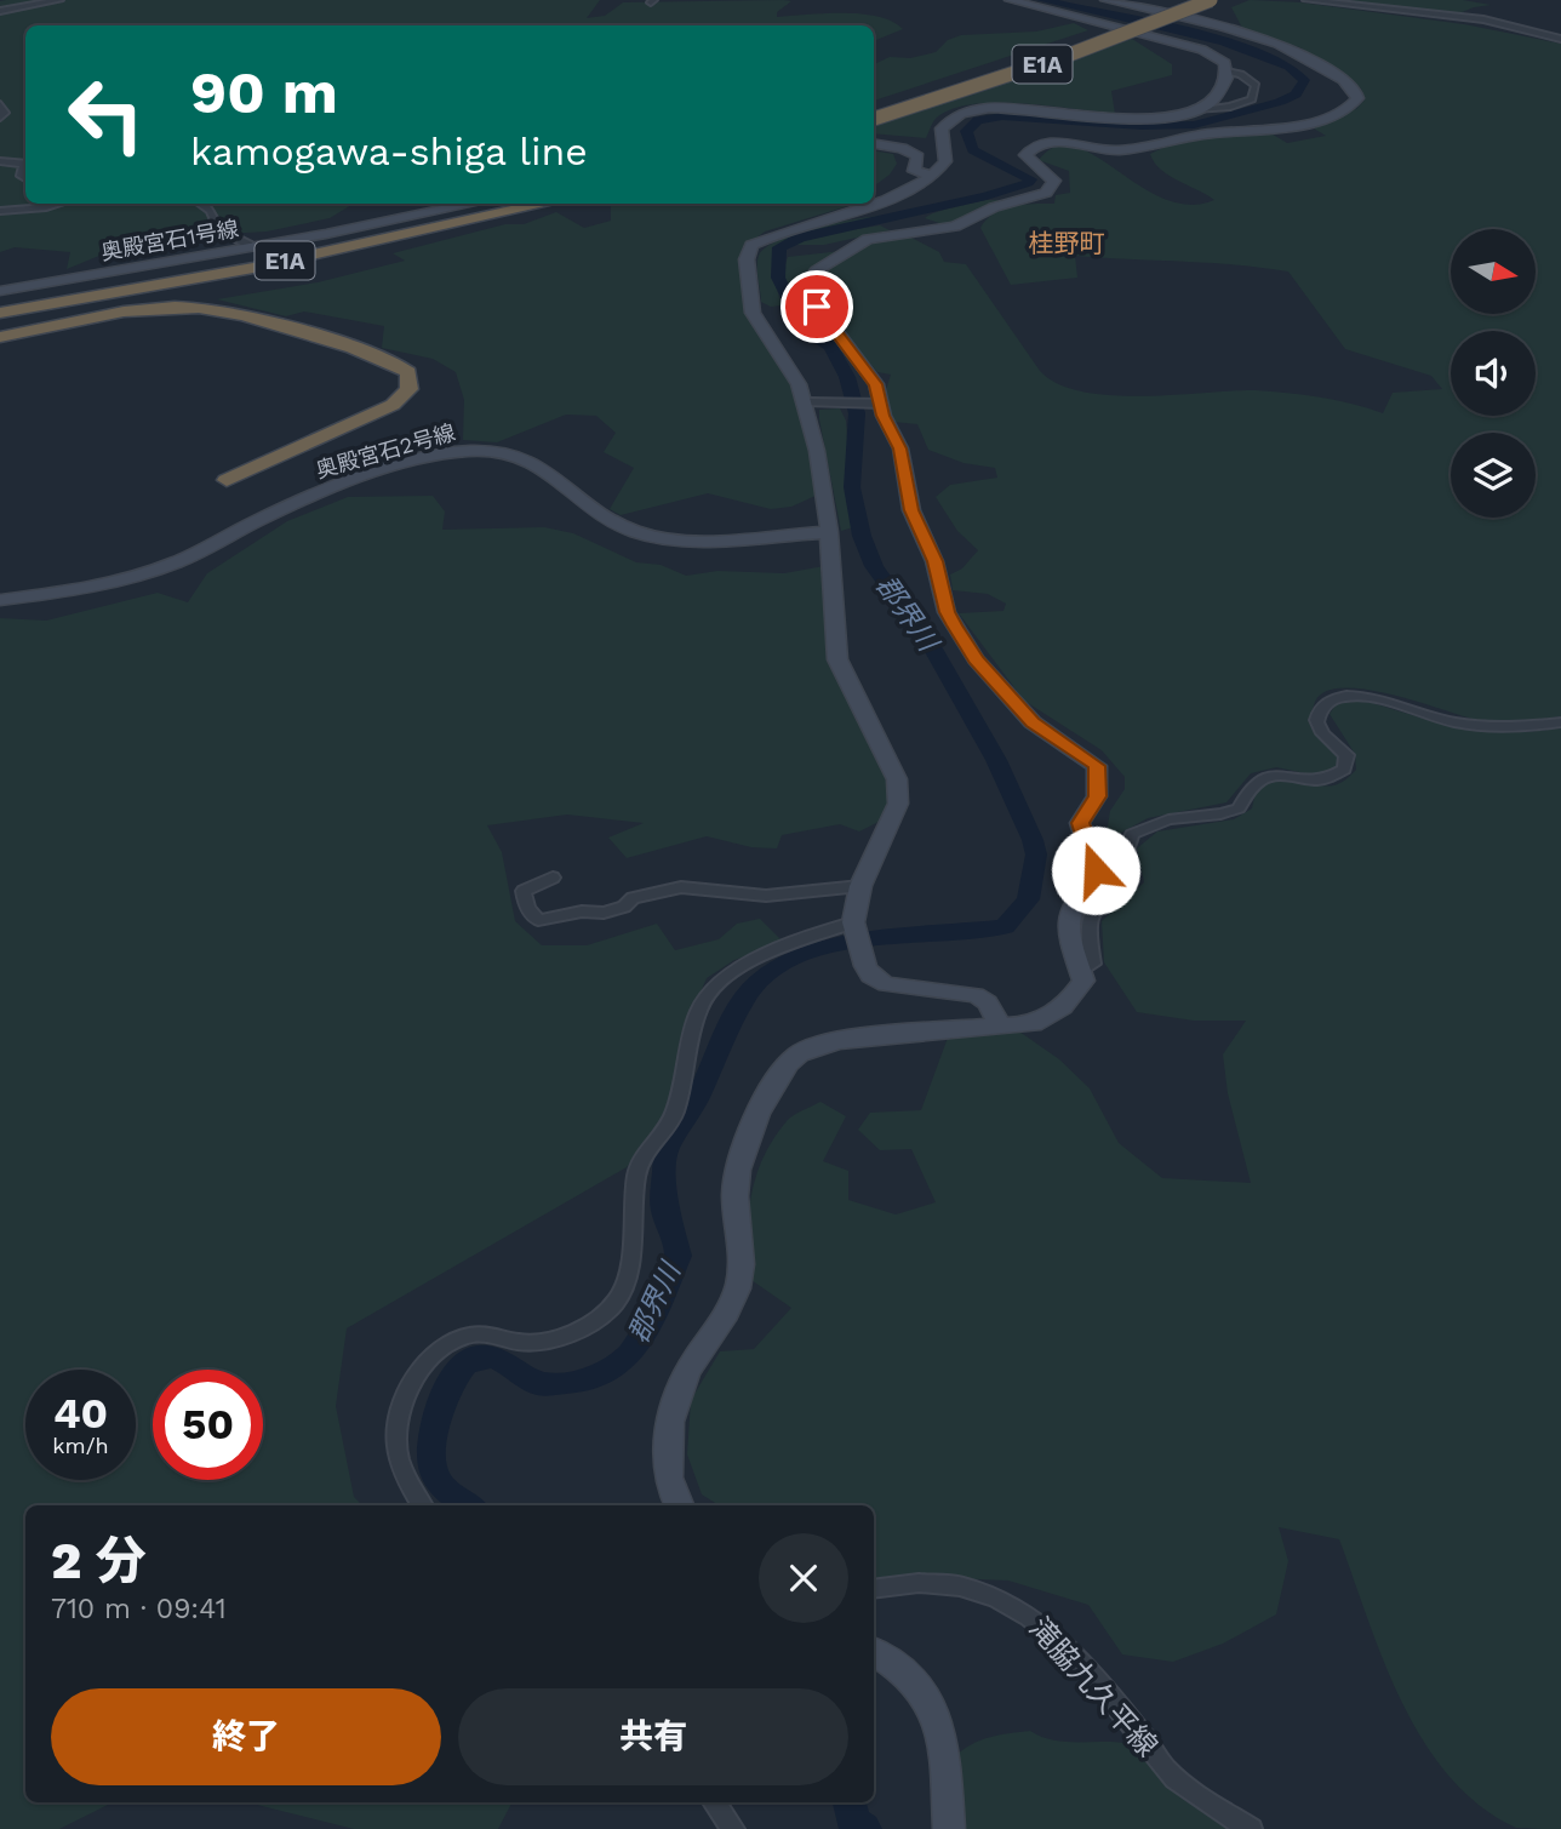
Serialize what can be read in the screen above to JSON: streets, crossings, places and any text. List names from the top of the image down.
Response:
{
  "streets": {
    "highway": ["E1A"],
    "main road": ["奥殿宮石1号線", "奥殿宮石2号線"],
    "street": ["滝脇九久平線"]
  },
  "districts": ["桂野町"],
  "water": ["郡界川"],
  "north": "right",
  "page": {
    "turn": ["90 m", "kamogawa-shiga line"],
    "speed": "40 km/h",
    "limit": "50",
    "heading": ["2 分", "710 m · 09:41"],
    "buttons": ["終了", "共有"]
  }
}
